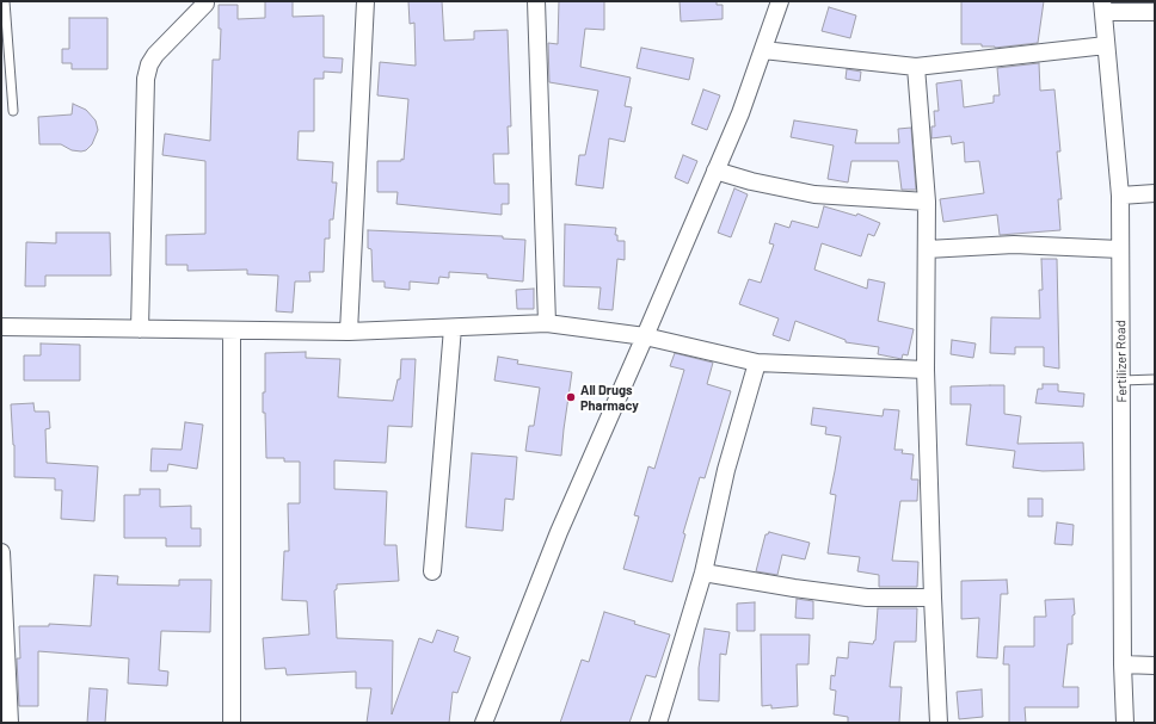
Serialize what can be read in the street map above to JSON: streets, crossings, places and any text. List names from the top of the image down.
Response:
{
  "streets": {
    "street": ["Fertilizer Road"]
  },
  "places": ["All Drugs Pharmacy"]
}
